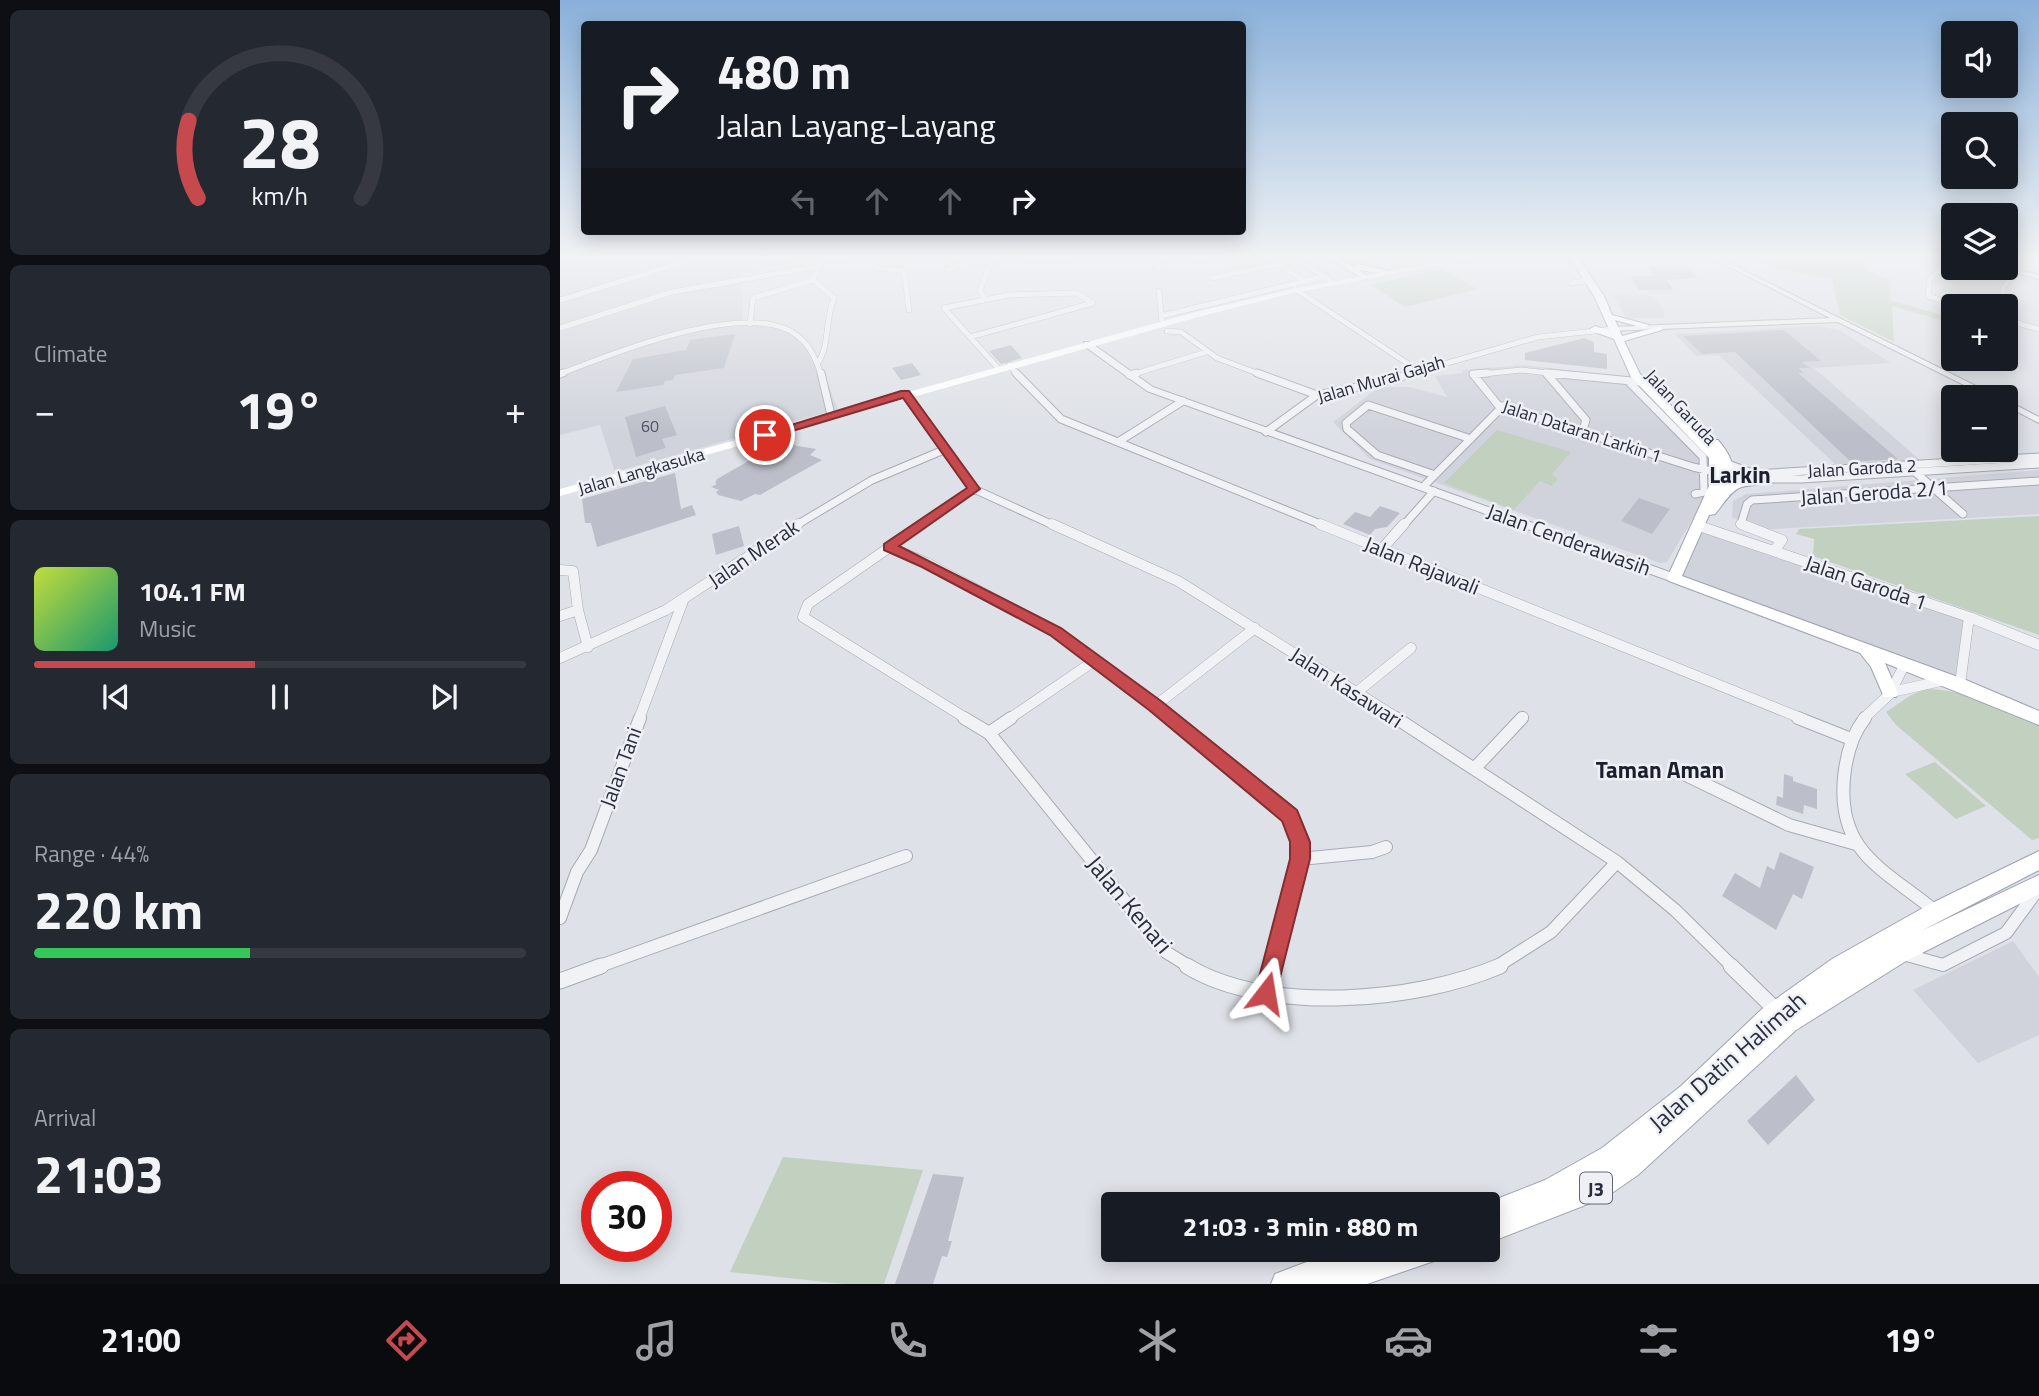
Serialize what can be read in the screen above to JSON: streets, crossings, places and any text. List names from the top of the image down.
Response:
{
  "streets": {
    "main road": [
      "Jalan Garuda",
      "Jalan Langkasuka",
      "Jalan Cenderawasih",
      "Jalan Datin Halimah",
      "J3"
    ],
    "street": [
      "Jalan Murai Gajah",
      "Jalan Dataran Larkin 1",
      "Jalan Garoda 2",
      "Jalan Geroda 2/1",
      "Jalan Merak",
      "Jalan Rajawali",
      "Jalan Garoda 1",
      "Jalan Kasawari",
      "Jalan Tani",
      "Jalan Kenari"
    ]
  },
  "crossings": [
    ["Jalan Murai Gajah", "Jalan Cenderawasih"],
    ["Jalan Garuda", "Jalan Dataran Larkin 1"],
    ["Jalan Garuda", "Jalan Garoda 2"],
    ["Jalan Garuda", "Jalan Cenderawasih"],
    ["Jalan Garuda", "Jalan Garoda 1"],
    ["Jalan Dataran Larkin 1", "Jalan Garoda 2"],
    ["Jalan Langkasuka", "Jalan Cenderawasih"],
    ["Jalan Langkasuka", "Jalan Rajawali"],
    ["Jalan Geroda 2/1", "Jalan Garoda 1"],
    ["Jalan Merak", "Jalan Tani"],
    ["Jalan Kasawari", "Jalan Kenari"],
    ["Jalan Kasawari", "Jalan Datin Halimah"]
  ],
  "districts": ["Larkin", "Taman Aman"],
  "house_numbers": ["60"],
  "page": {
    "map_buttons": ["+", "−"],
    "turn": ["480 m", "Jalan Layang-Layang"],
    "tile": [
      "Climate",
      ["Range · 44%", "220 km"],
      ["Arrival", "21:03"]
    ],
    "heat": ["−", "19°", "+"],
    "song": ["104.1 FM", "Music"],
    "limit": "30",
    "trip": "21:03 · 3 min · 880 m",
    "tabs": ["21:00", "19°"],
    "gauge": ["28", "km/h"]
  }
}
